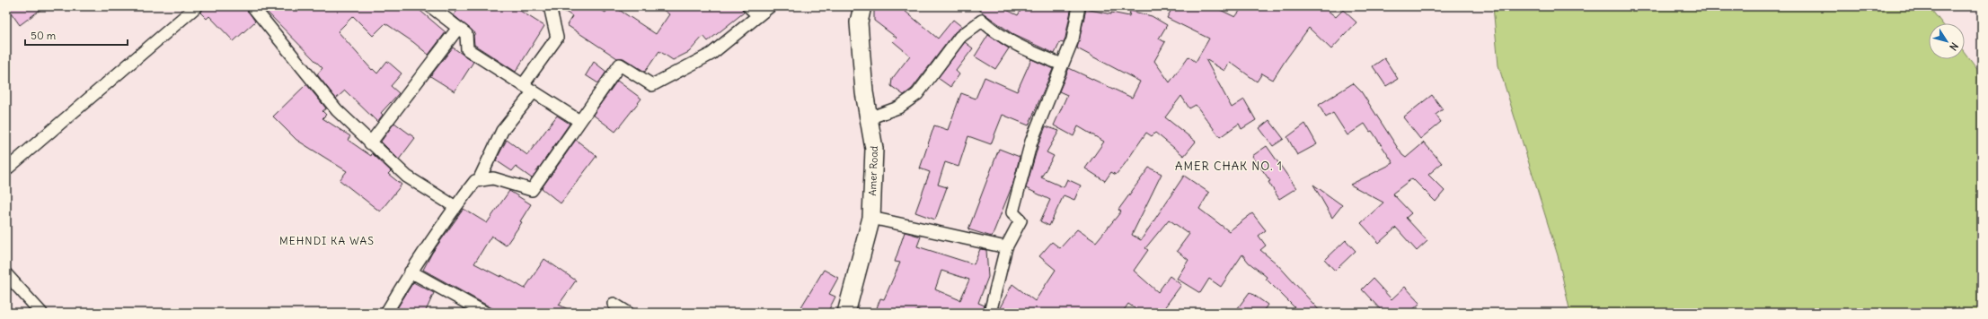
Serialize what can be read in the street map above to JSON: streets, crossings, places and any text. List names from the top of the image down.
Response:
{
  "streets": {
    "main road": ["Amer Road"]
  },
  "districts": ["AMER CHAK NO. 1", "MEHNDI KA WAS"],
  "scale_bar": "50 m",
  "north": "bottom right"
}
